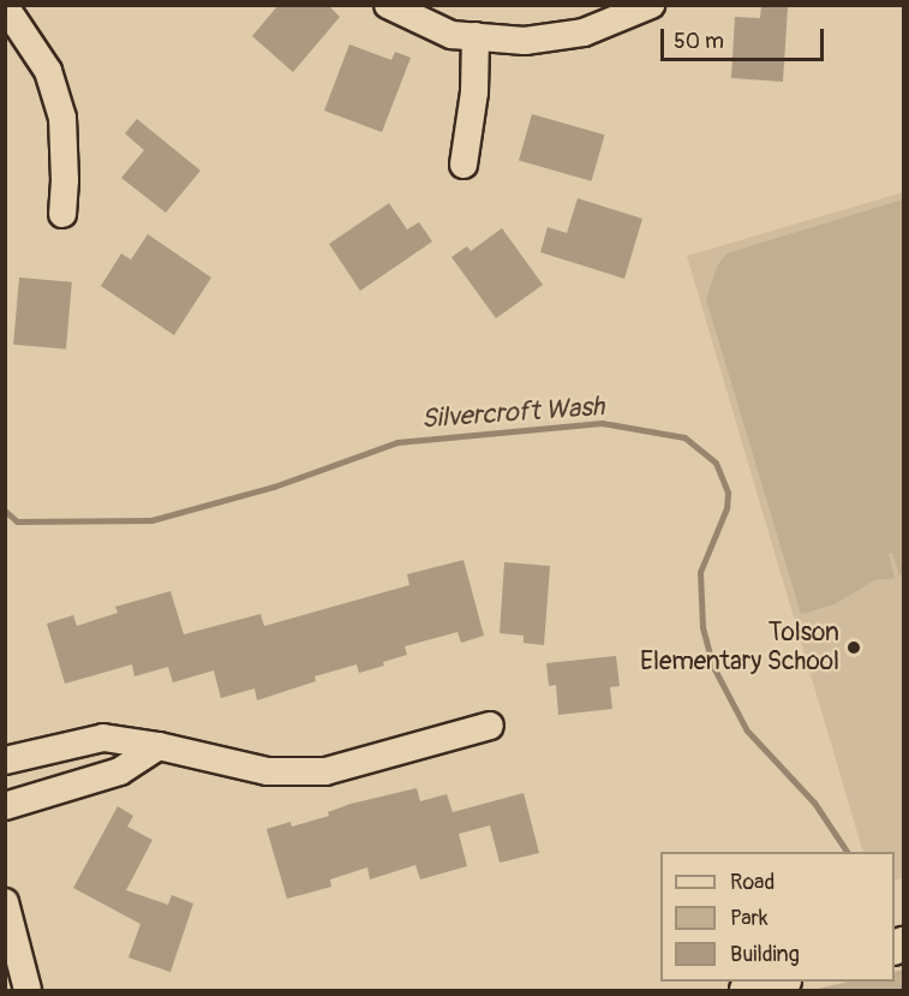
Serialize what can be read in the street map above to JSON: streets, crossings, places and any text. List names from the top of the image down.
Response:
{
  "water": ["Silvercroft Wash"],
  "places": ["Tolson Elementary School"],
  "legend": ["Road", "Park", "Building"],
  "scale_bar": "50 m"
}
